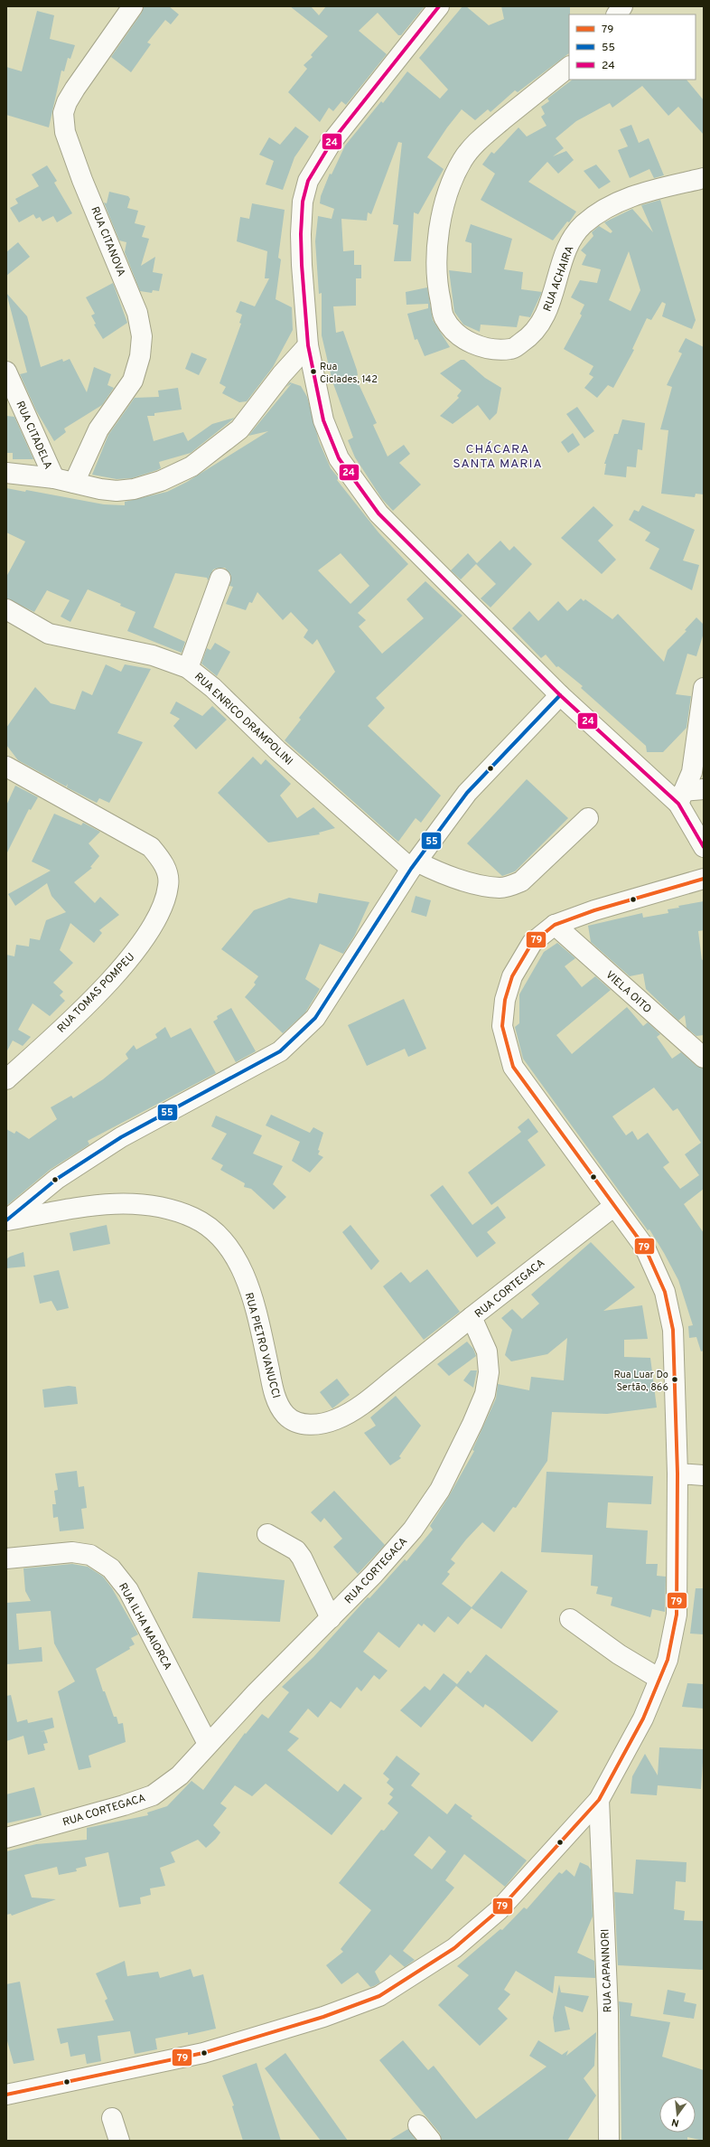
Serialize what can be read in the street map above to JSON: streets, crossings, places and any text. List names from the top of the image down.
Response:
{
  "streets": {
    "street": [
      "RUA CITANOVA",
      "RUA ACHAIRA",
      "RUA CITADELA",
      "RUA ENRICO DRAMPOLINI",
      "VIELA OITO",
      "RUA TOMAS POMPEU",
      "RUA CORTEGACA",
      "RUA PIETRO VANUCCI",
      "RUA ILHA MAIORCA",
      "RUA CAPANNORI"
    ]
  },
  "crossings": [
    ["RUA CORTEGACA", "RUA PIETRO VANUCCI"],
    ["RUA CORTEGACA", "RUA ILHA MAIORCA"]
  ],
  "districts": ["CHÁCARA SANTA MARIA"],
  "places": ["Rua Ciclades, 142", "Rua Luar Do Sertão, 866"],
  "lines": ["transit line 24", "transit line 55", "transit line 79"],
  "legend": ["79", "55", "24"],
  "north": "bottom"
}
